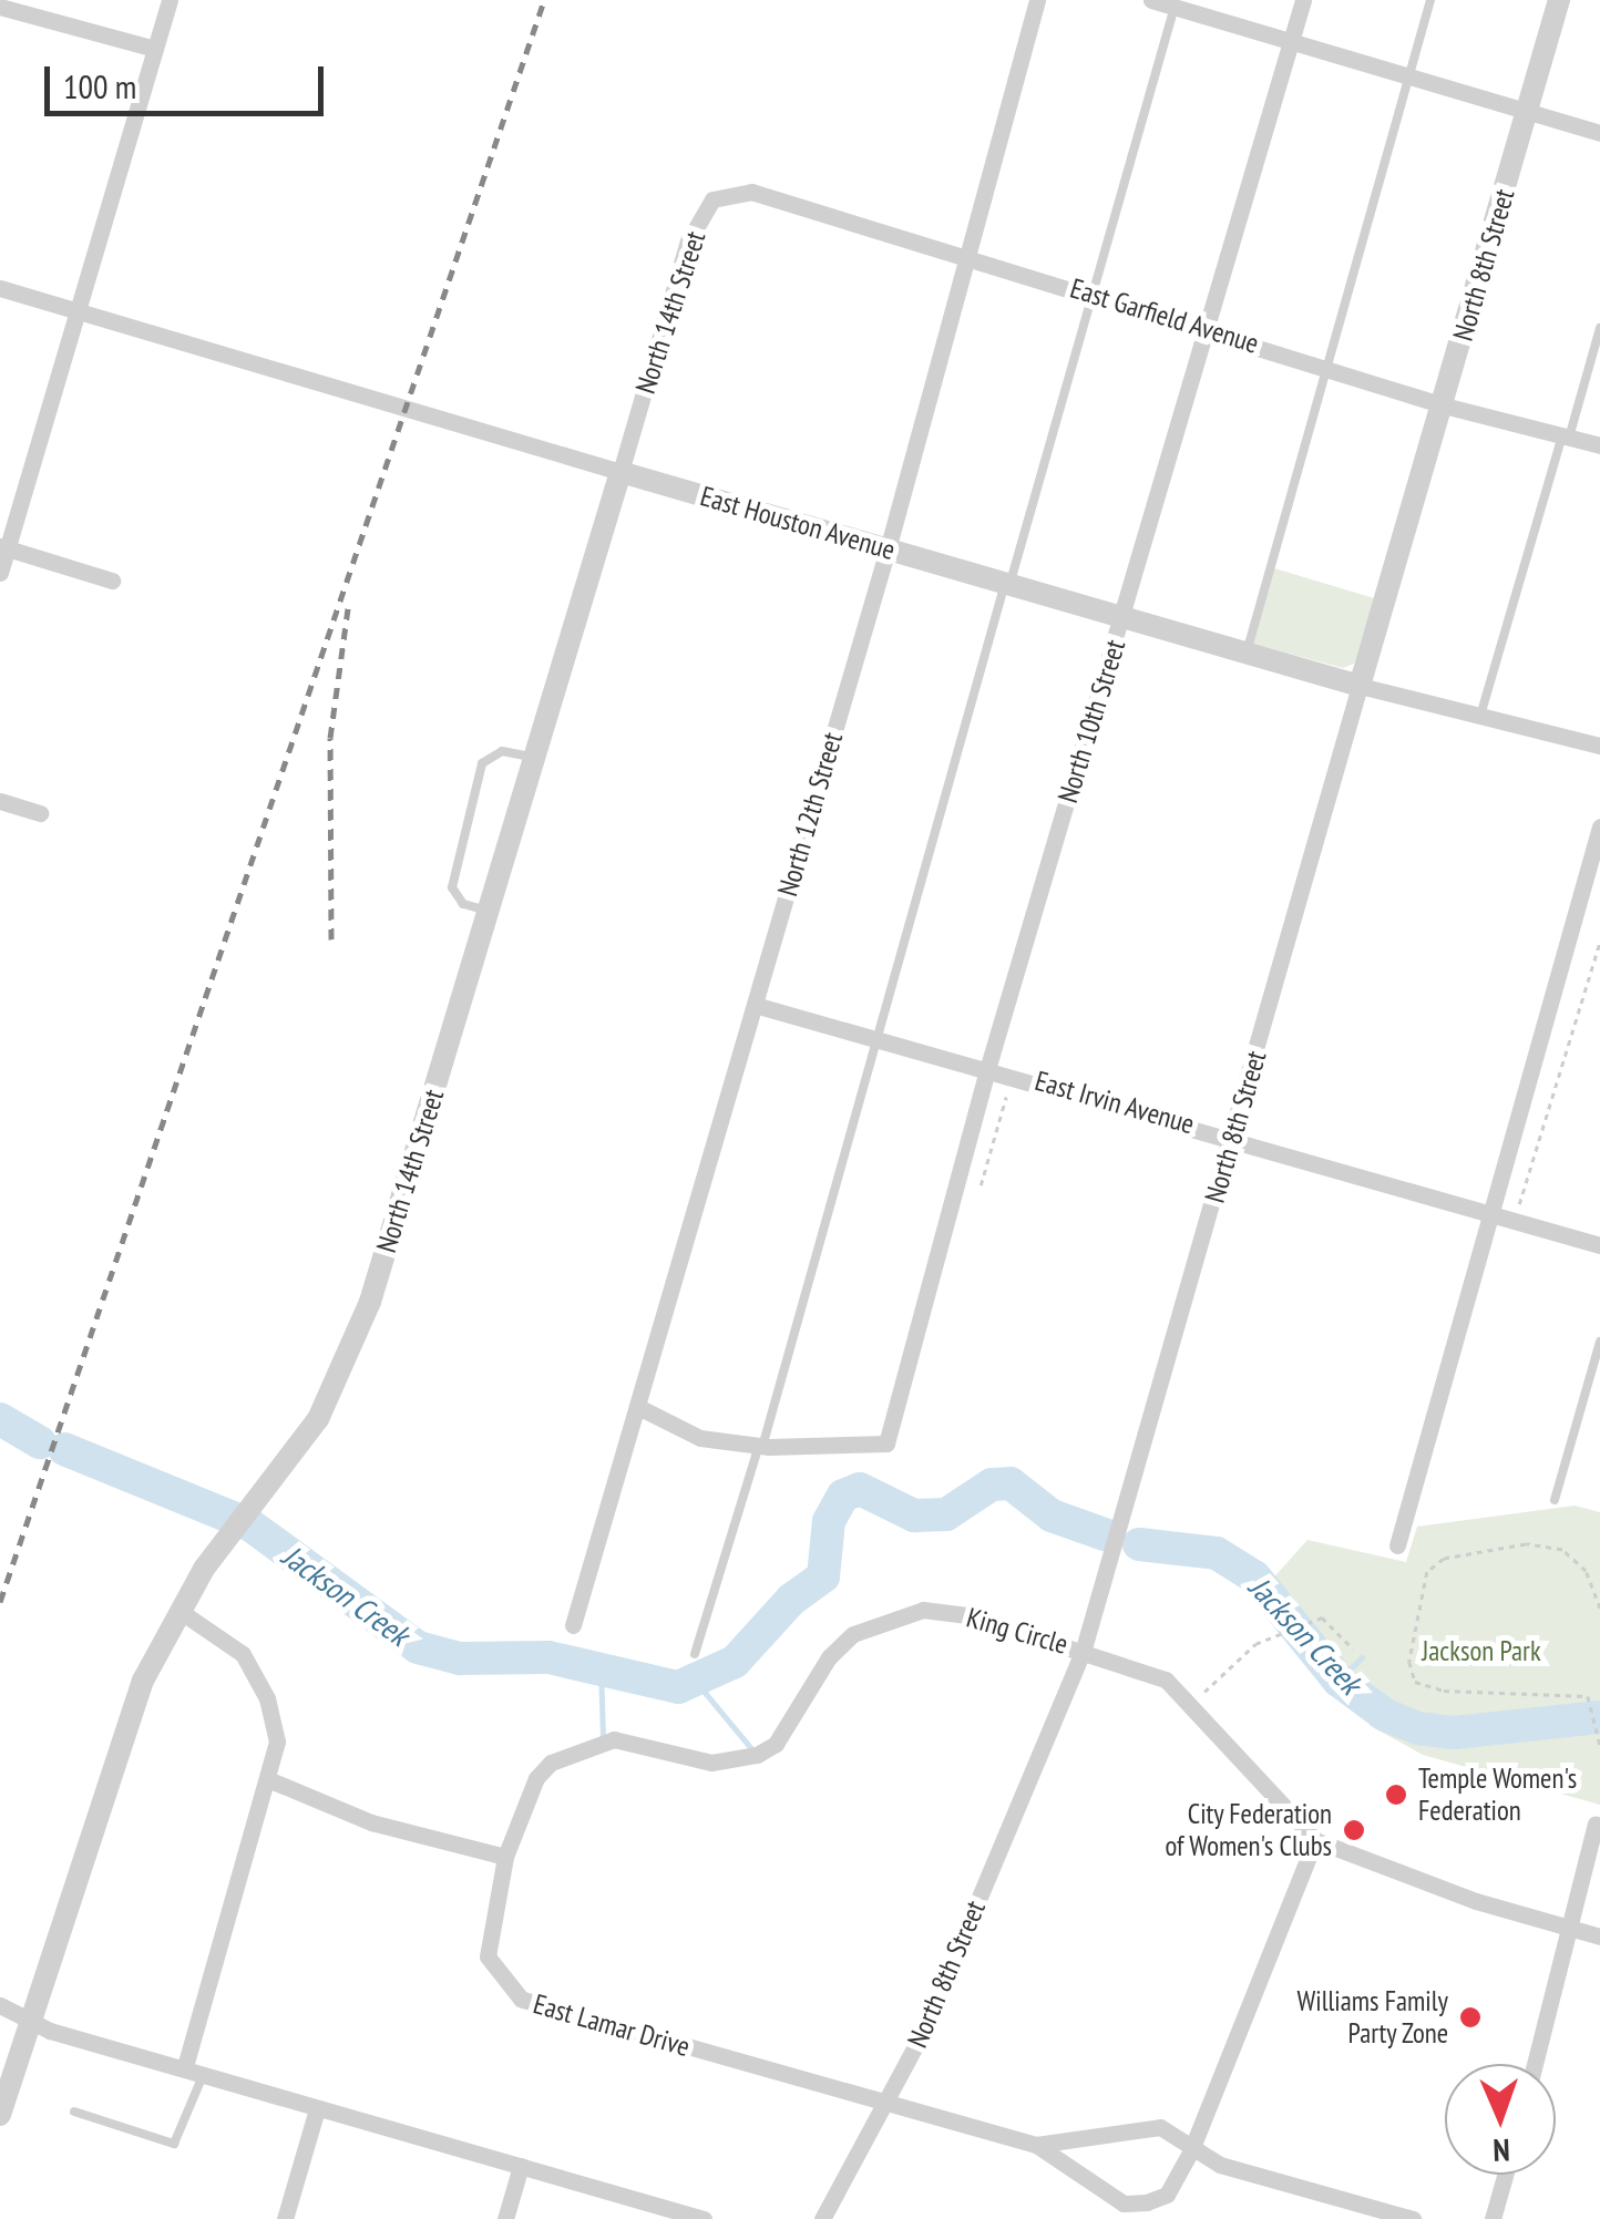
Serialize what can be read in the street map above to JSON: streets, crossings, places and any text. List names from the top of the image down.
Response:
{
  "streets": {
    "street": [
      "North 8th Street",
      "North 14th Street",
      "East Garfield Avenue",
      "East Houston Avenue",
      "North 10th Street",
      "North 12th Street",
      "East Irvin Avenue",
      "King Circle",
      "East Lamar Drive"
    ]
  },
  "crossings": [
    ["North 8th Street", "East Garfield Avenue"],
    ["North 8th Street", "East Houston Avenue"],
    ["North 8th Street", "East Irvin Avenue"],
    ["North 8th Street", "King Circle"],
    ["North 8th Street", "East Lamar Drive"],
    ["North 14th Street", "East Garfield Avenue"],
    ["North 14th Street", "East Houston Avenue"],
    ["East Garfield Avenue", "North 10th Street"],
    ["East Garfield Avenue", "North 12th Street"],
    ["East Houston Avenue", "North 10th Street"],
    ["East Houston Avenue", "North 12th Street"],
    ["North 10th Street", "East Irvin Avenue"],
    ["North 12th Street", "East Irvin Avenue"],
    ["King Circle", "East Lamar Drive"]
  ],
  "water": ["Jackson Creek"],
  "parks": ["Jackson Park"],
  "places": ["Temple Women's Federation", "City Federation of Women's Clubs", "Williams Family Party Zone"],
  "scale_bar": "100 m",
  "north": "bottom"
}
